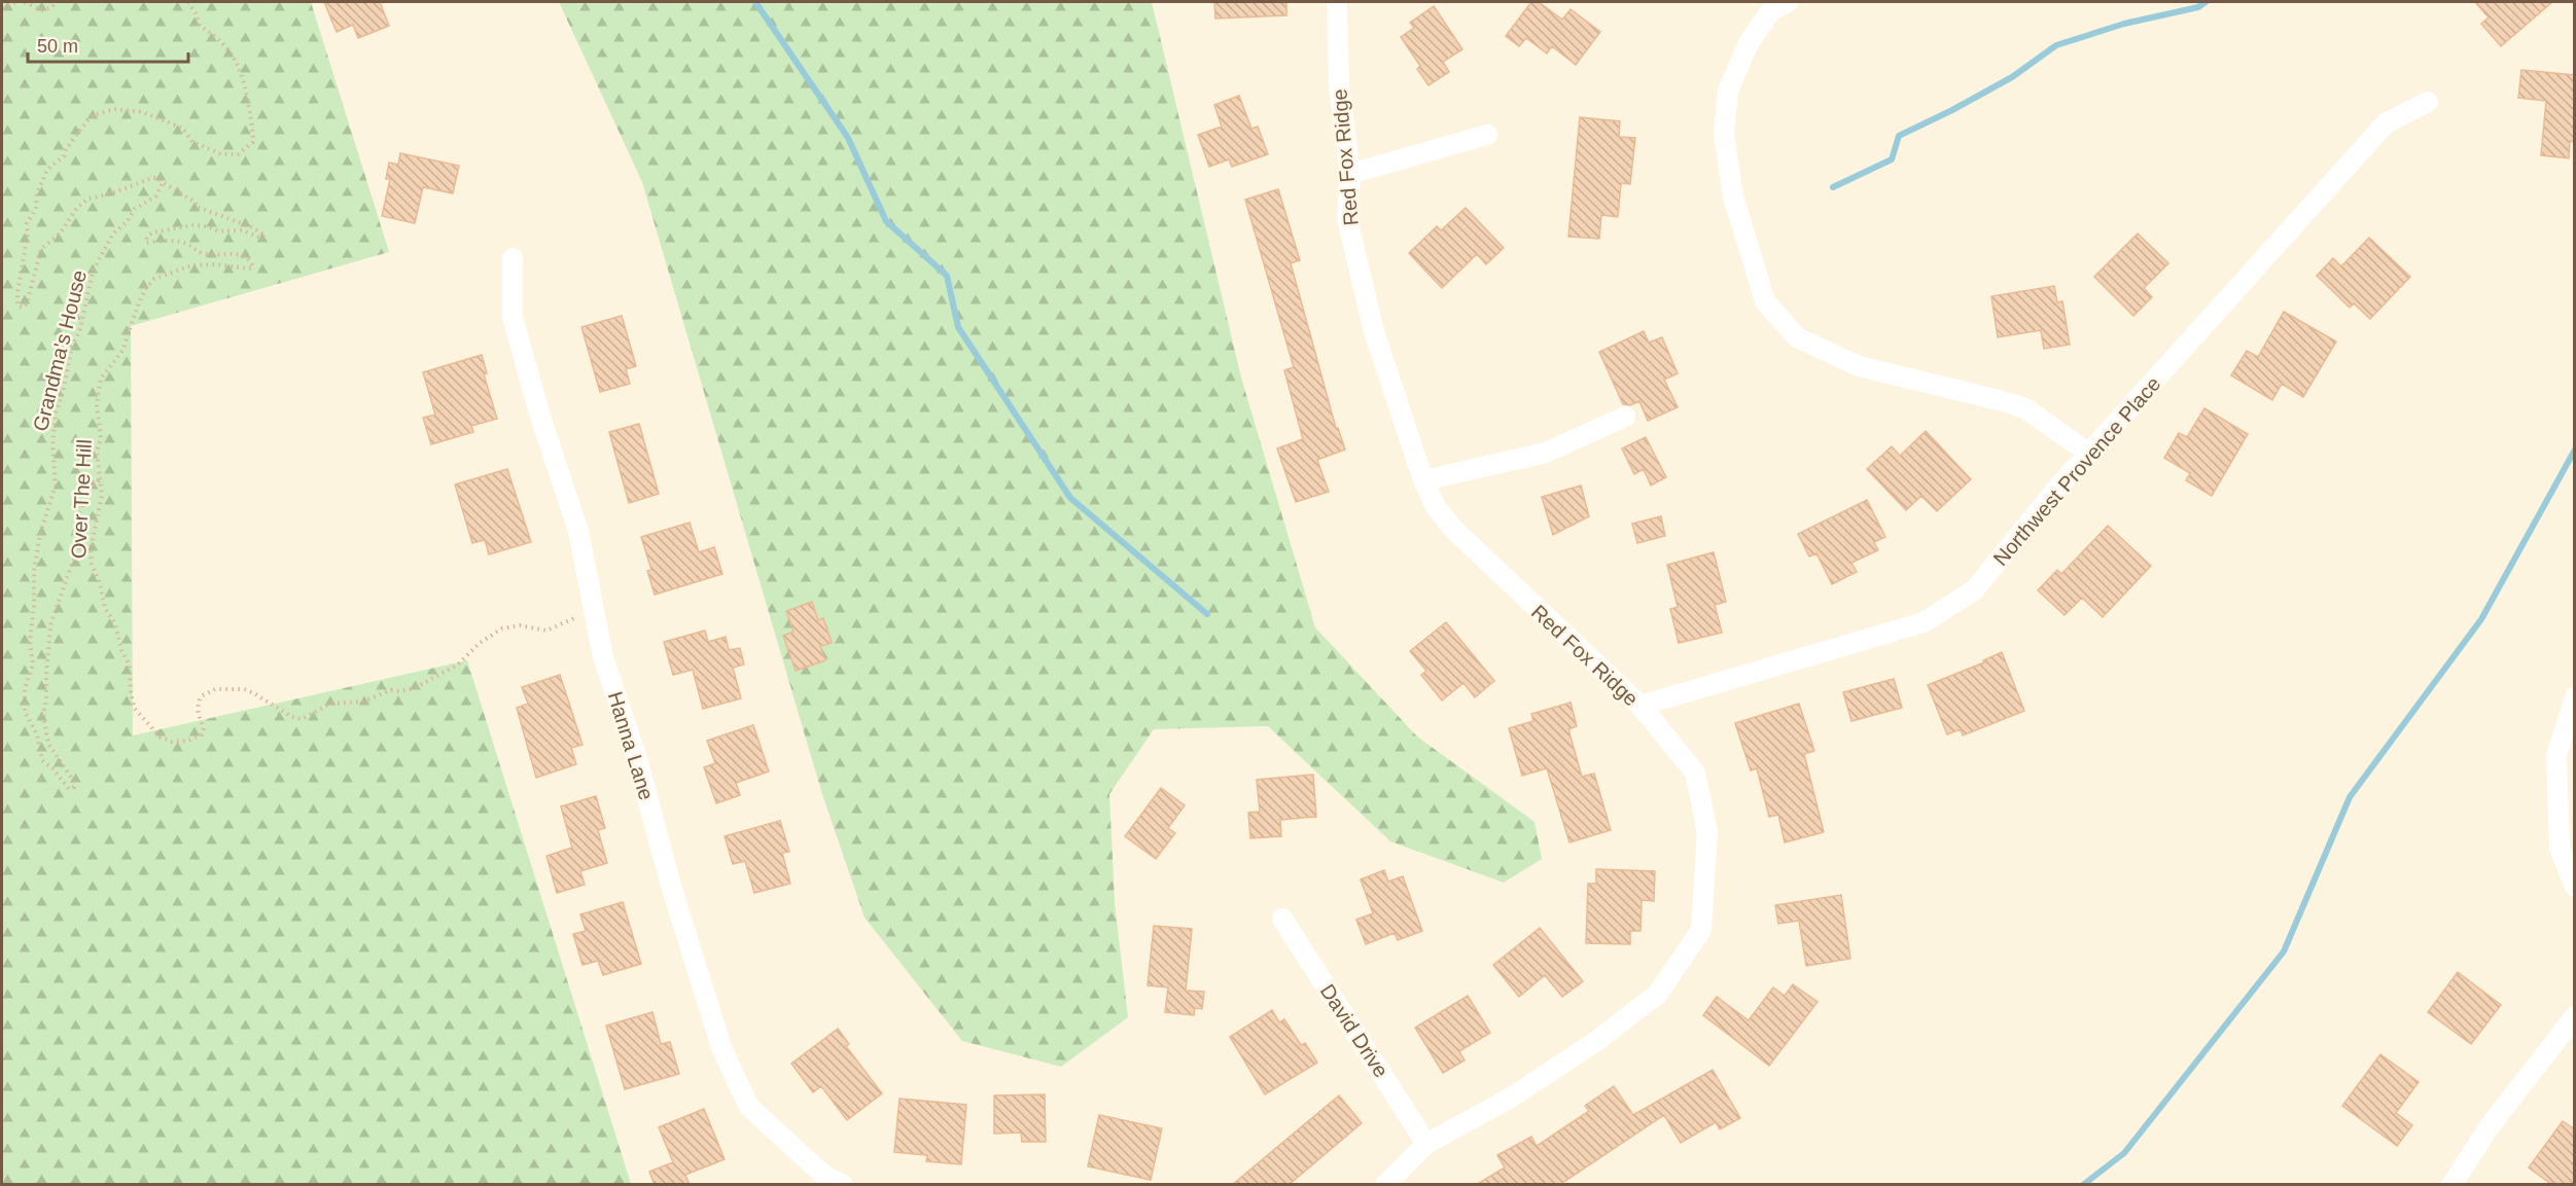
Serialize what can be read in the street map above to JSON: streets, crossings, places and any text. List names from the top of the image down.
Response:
{
  "streets": {
    "street": [
      "Red Fox Ridge",
      "Northwest Provence Place",
      "Hanna Lane",
      "David Drive"
    ],
    "path": ["Grandma's House", "Over The Hill"]
  },
  "crossings": [
    ["Red Fox Ridge", "Northwest Provence Place"],
    ["Red Fox Ridge", "David Drive"],
    ["Grandma's House", "Over The Hill"],
    ["Over The Hill", "Hanna Lane"]
  ],
  "scale_bar": "50 m"
}
